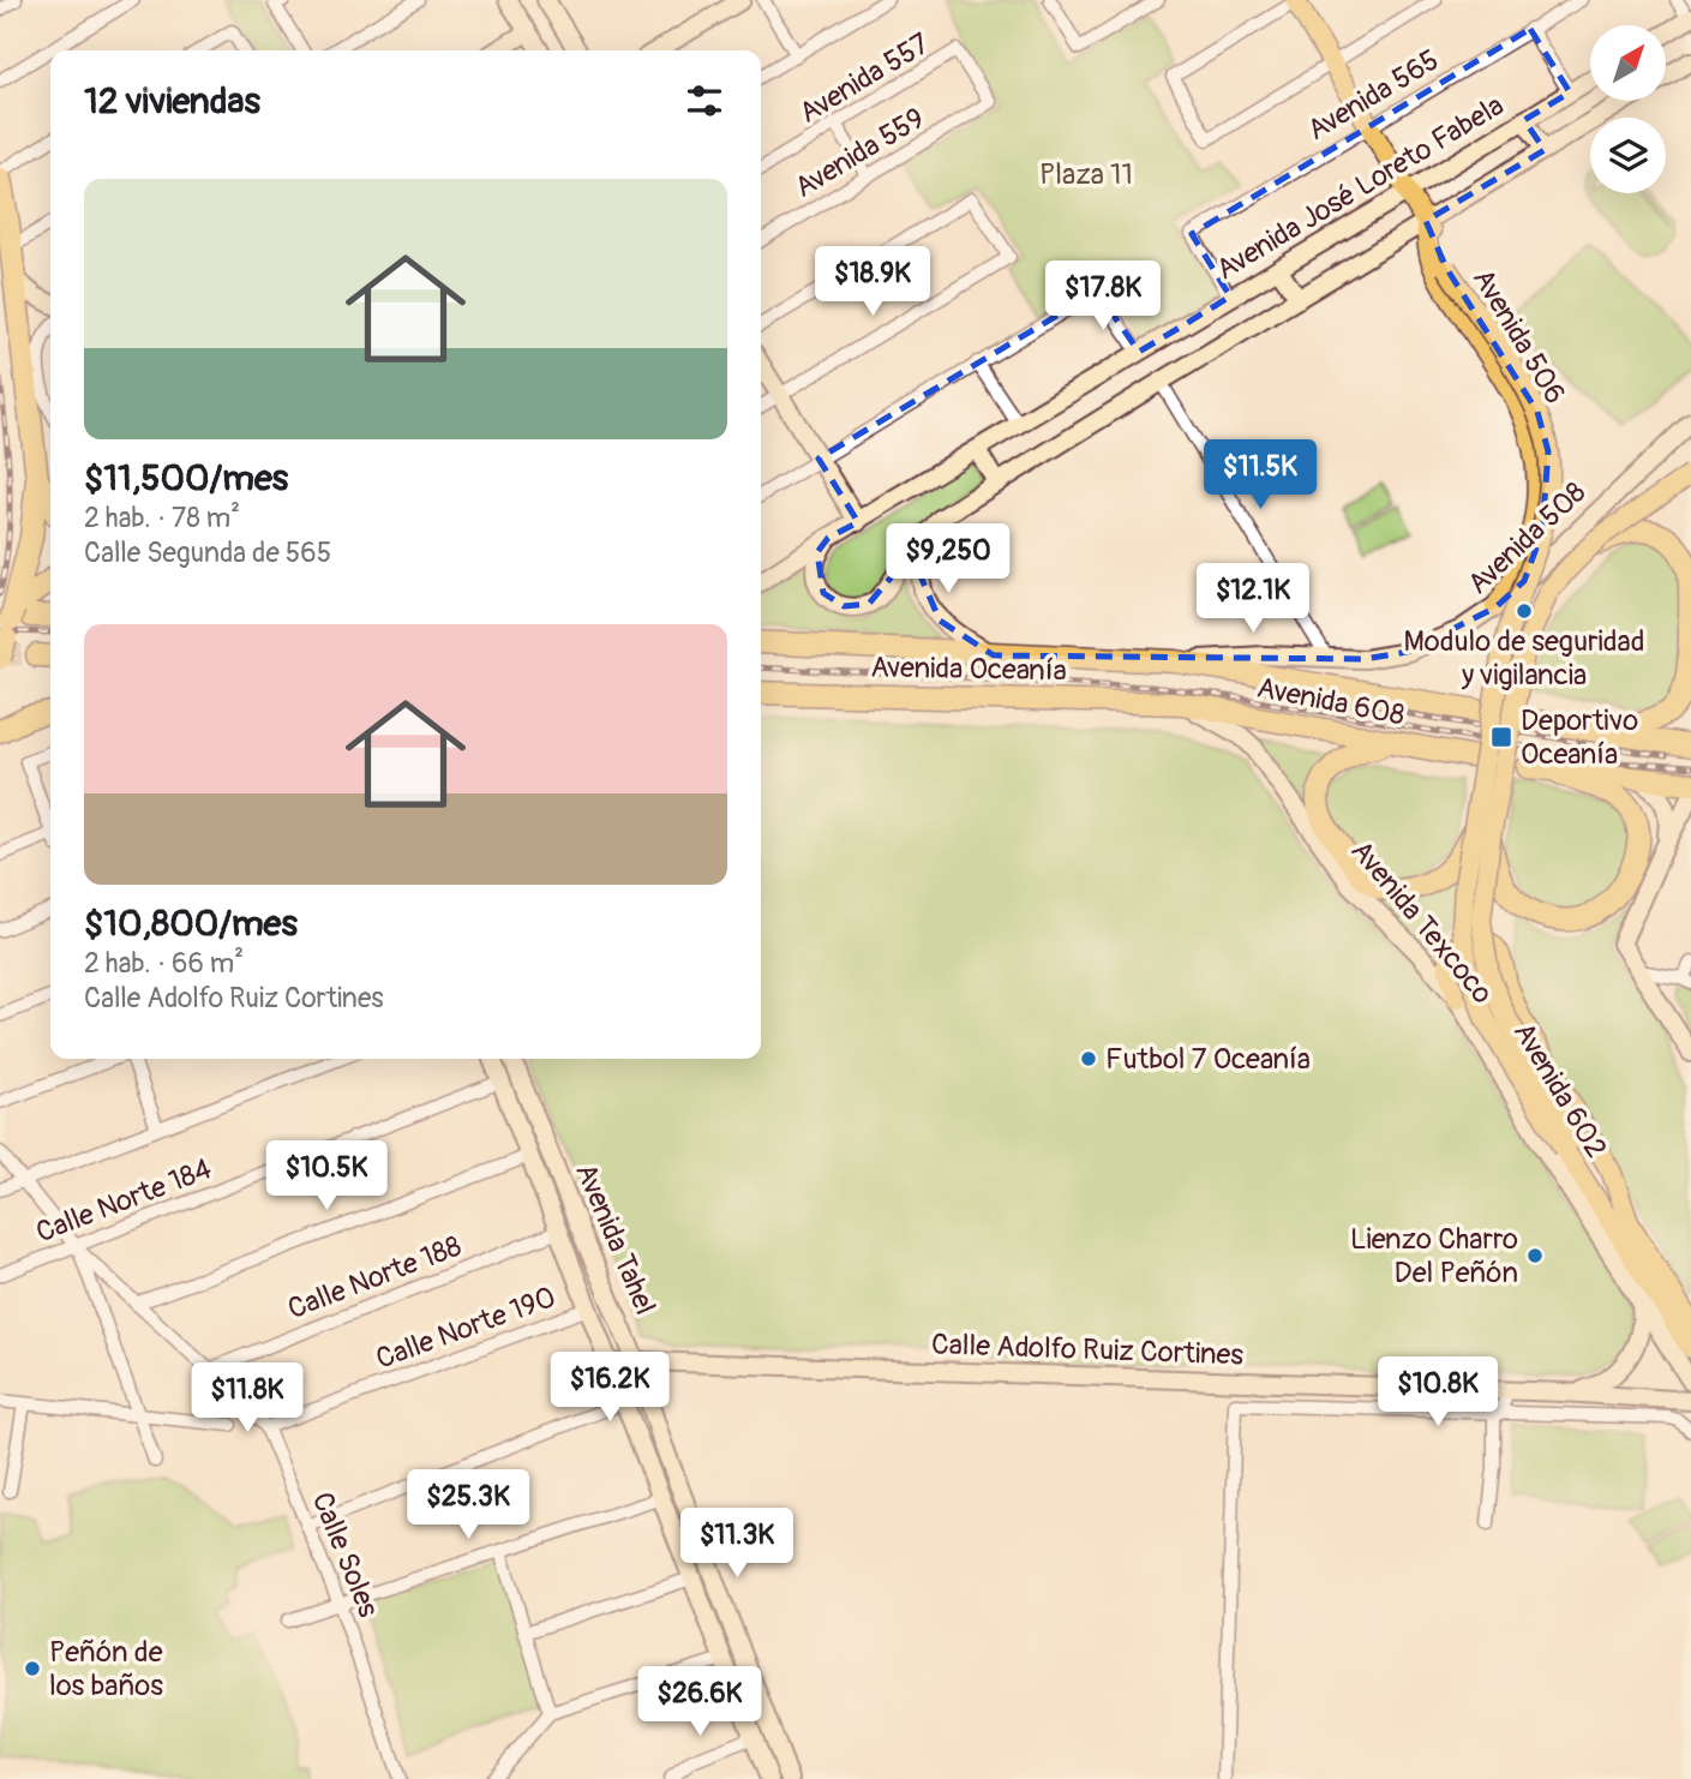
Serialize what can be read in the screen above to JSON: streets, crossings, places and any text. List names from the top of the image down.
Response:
{
  "streets": {
    "highway": ["Avenida Oceanía", "Avenida 608"],
    "main road": ["Avenida 506", "Avenida 508", "Avenida 602"],
    "street": [
      "Avenida 557",
      "Avenida 565",
      "Avenida 559",
      "Avenida José Loreto Fabela",
      "Avenida Texcoco",
      "Calle Norte 184",
      "Avenida Tahel",
      "Calle Norte 188",
      "Calle Norte 190",
      "Calle Adolfo Ruiz Cortines",
      "Calle Soles"
    ]
  },
  "crossings": [
    ["Avenida 557", "Avenida 559"],
    ["Avenida 565", "Avenida José Loreto Fabela"],
    ["Avenida 565", "Avenida 506"],
    ["Avenida José Loreto Fabela", "Avenida 506"],
    ["Avenida 506", "Avenida 508"],
    ["Avenida 506", "Avenida 602"],
    ["Avenida 508", "Avenida Oceanía"],
    ["Avenida 508", "Avenida 608"],
    ["Avenida 508", "Avenida 602"],
    ["Avenida Oceanía", "Avenida 608"],
    ["Avenida Oceanía", "Avenida Texcoco"],
    ["Avenida 608", "Avenida Texcoco"],
    ["Avenida Texcoco", "Calle Adolfo Ruiz Cortines"],
    ["Calle Norte 184", "Avenida Tahel"],
    ["Calle Norte 184", "Calle Soles"],
    ["Avenida Tahel", "Calle Norte 188"],
    ["Avenida Tahel", "Calle Norte 190"],
    ["Avenida Tahel", "Calle Adolfo Ruiz Cortines"],
    ["Calle Norte 188", "Calle Soles"],
    ["Calle Norte 190", "Calle Soles"]
  ],
  "parks": ["Plaza 11"],
  "places": {
    "other": [
      "Modulo de seguridad y vigilancia",
      "Futbol 7 Oceanía",
      "Lienzo Charro Del Peñón",
      "Peñón de los baños"
    ],
    "transit": ["Deportivo Oceanía"]
  },
  "north": "top right",
  "page": {
    "heading": "12 viviendas",
    "list": [
      {
        "name": "$11,500/mes",
        "note": "2 hab. · 78 m² · Calle Segunda de 565"
      },
      {
        "name": "$10,800/mes",
        "note": "2 hab. · 66 m² · Calle Adolfo Ruiz Cortines"
      }
    ],
    "price": [
      "$18.9K",
      "$17.8K",
      "$11.5K",
      "$9,250",
      "$12.1K",
      "$10.5K",
      "$16.2K",
      "$10.8K",
      "$11.8K",
      "$25.3K",
      "$11.3K",
      "$26.6K"
    ]
  }
}
